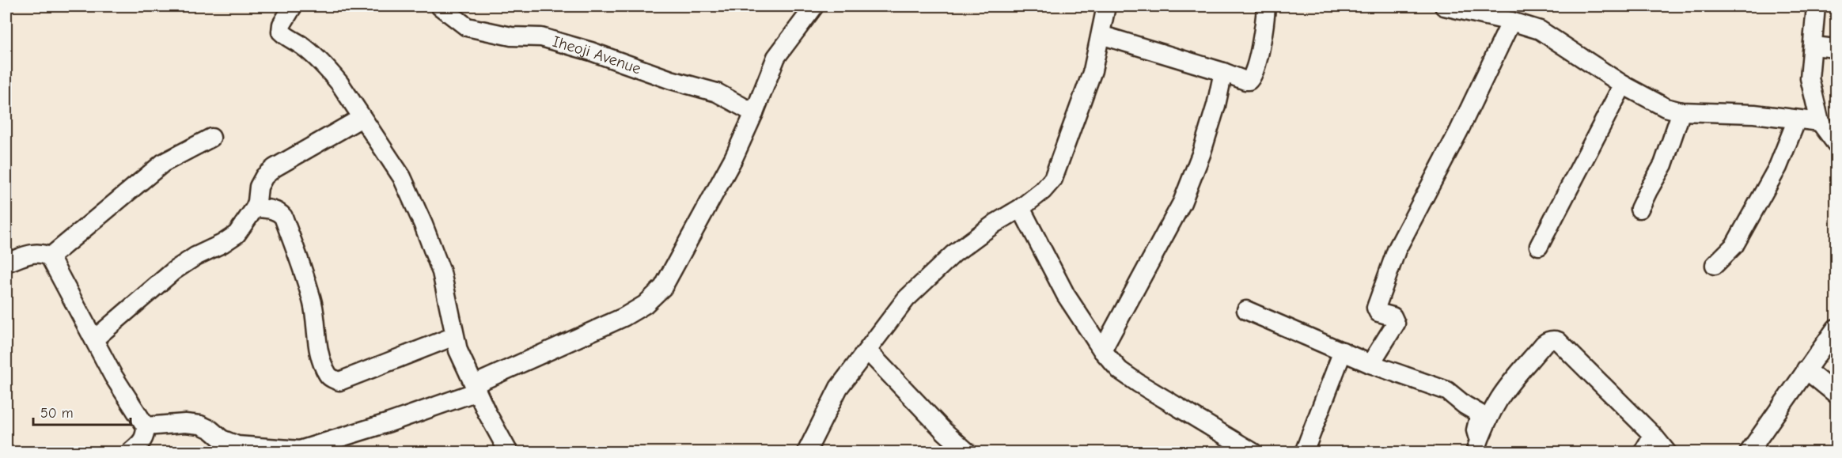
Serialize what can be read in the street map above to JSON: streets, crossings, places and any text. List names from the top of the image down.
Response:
{
  "streets": {
    "street": ["Iheoji Avenue"]
  },
  "scale_bar": "50 m"
}
